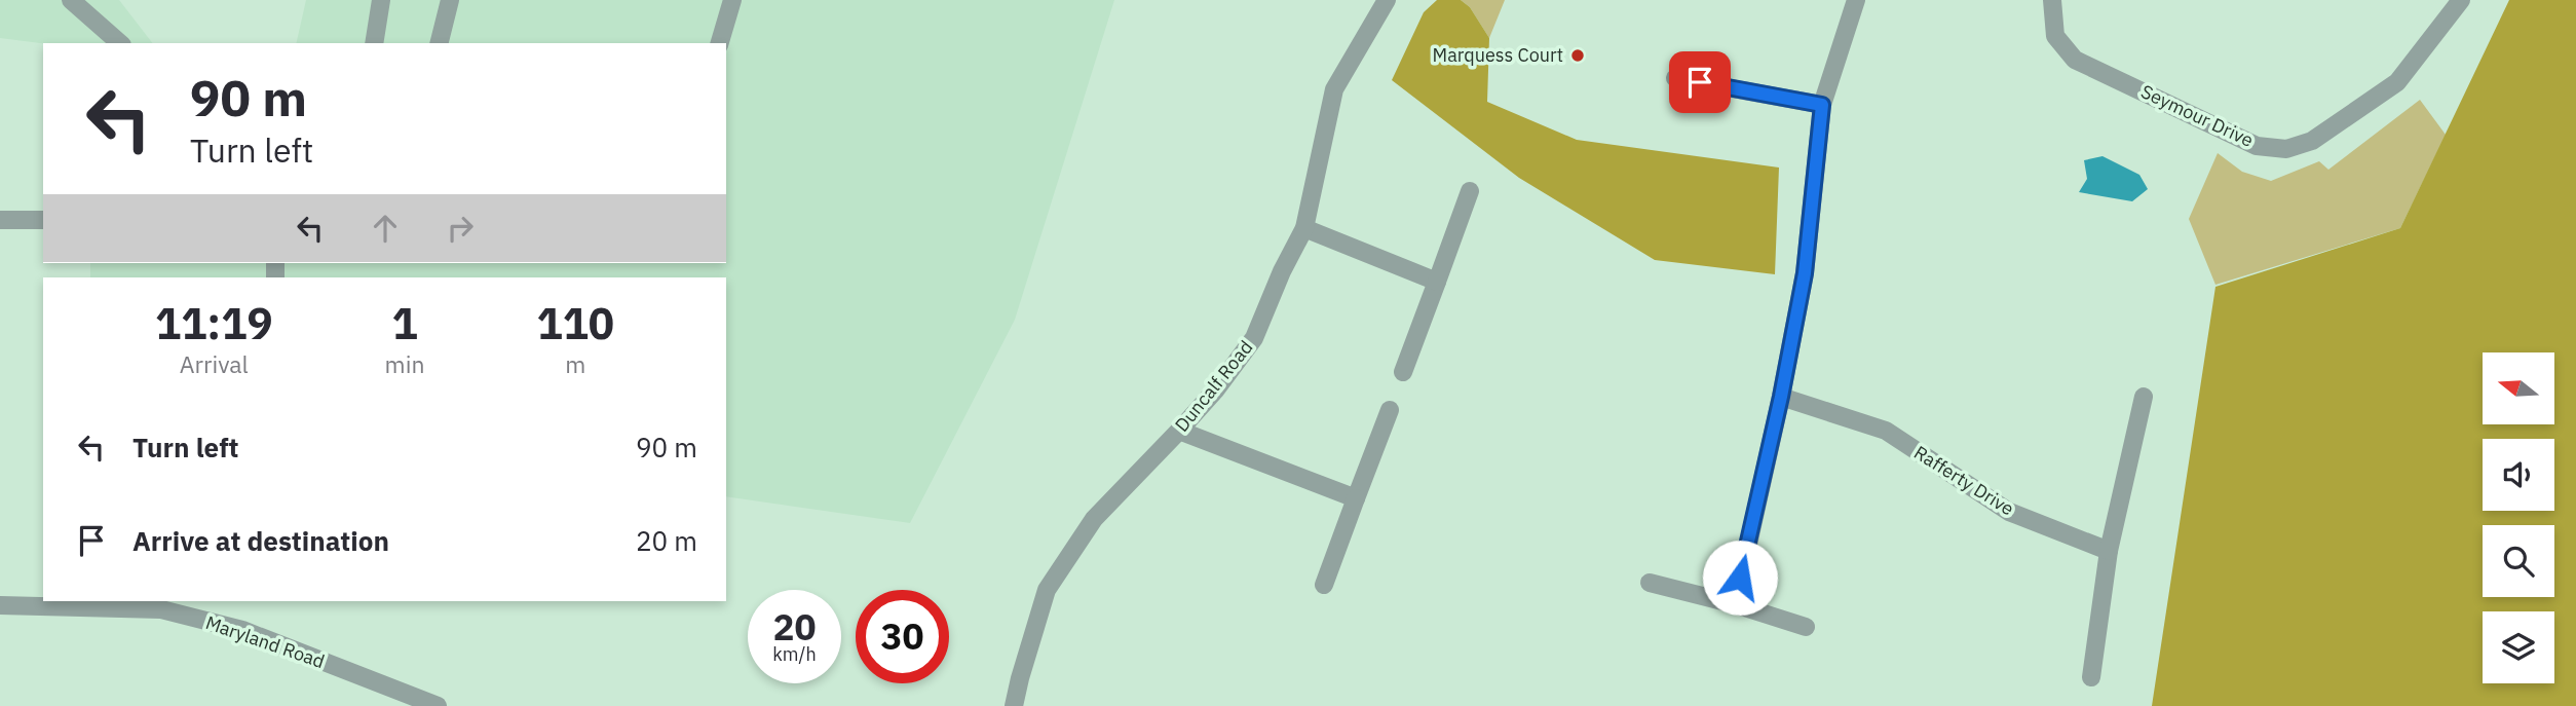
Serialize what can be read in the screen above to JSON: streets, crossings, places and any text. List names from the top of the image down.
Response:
{
  "streets": {
    "street": [
      "Seymour Drive",
      "Duncalf Road",
      "Rafferty Drive",
      "Maryland Road"
    ]
  },
  "places": ["Marquess Court"],
  "north": "left",
  "page": {
    "turn": ["90 m", "Turn left"],
    "eta": [
      "11:19",
      "Arrival",
      "1",
      "min",
      "110",
      "m"
    ],
    "list": [
      {
        "name": "Turn left",
        "value": "90 m"
      },
      {
        "name": "Arrive at destination",
        "value": "20 m"
      }
    ],
    "speed": "20 km/h",
    "limit": "30"
  }
}
